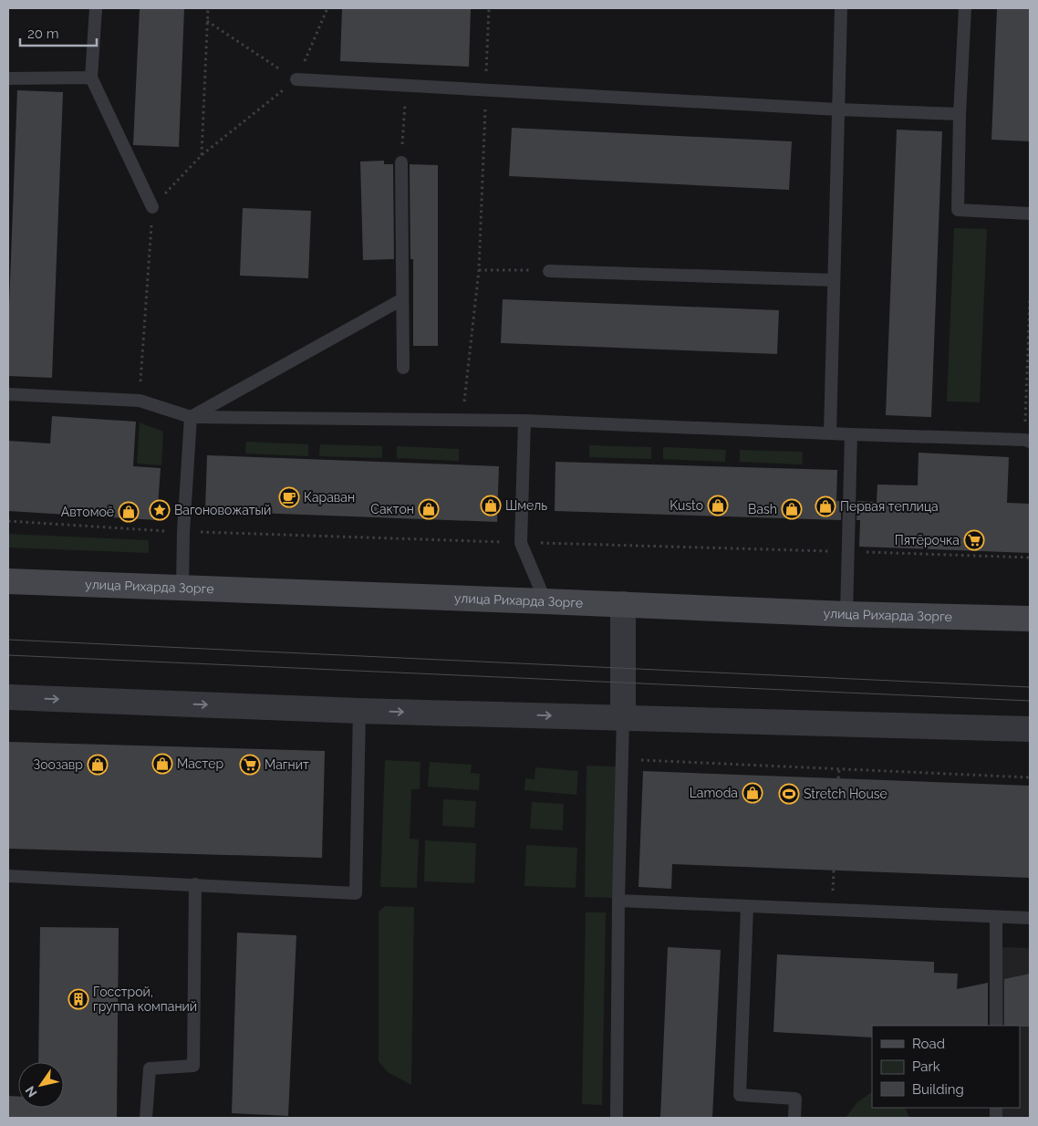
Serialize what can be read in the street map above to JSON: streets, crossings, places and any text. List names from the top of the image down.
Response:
{
  "streets": {
    "main road": ["улица Рихарда Зорге"]
  },
  "places": {
    "cafe": ["Караван"],
    "shop": [
      "Шмель",
      "Kusto",
      "Первая теплица",
      "Сактон",
      "Bash",
      "Автомоё",
      "Мастер",
      "Зоозавр",
      "Lamoda"
    ],
    "place": ["Вагоновожатый"],
    "supermarket": ["Пятёрочка", "Магнит"],
    "sports": ["Stretch House"],
    "building": ["Госстрой, группа компаний"]
  },
  "legend": ["Road", "Park", "Building"],
  "scale_bar": "20 m",
  "north": "bottom left"
}
